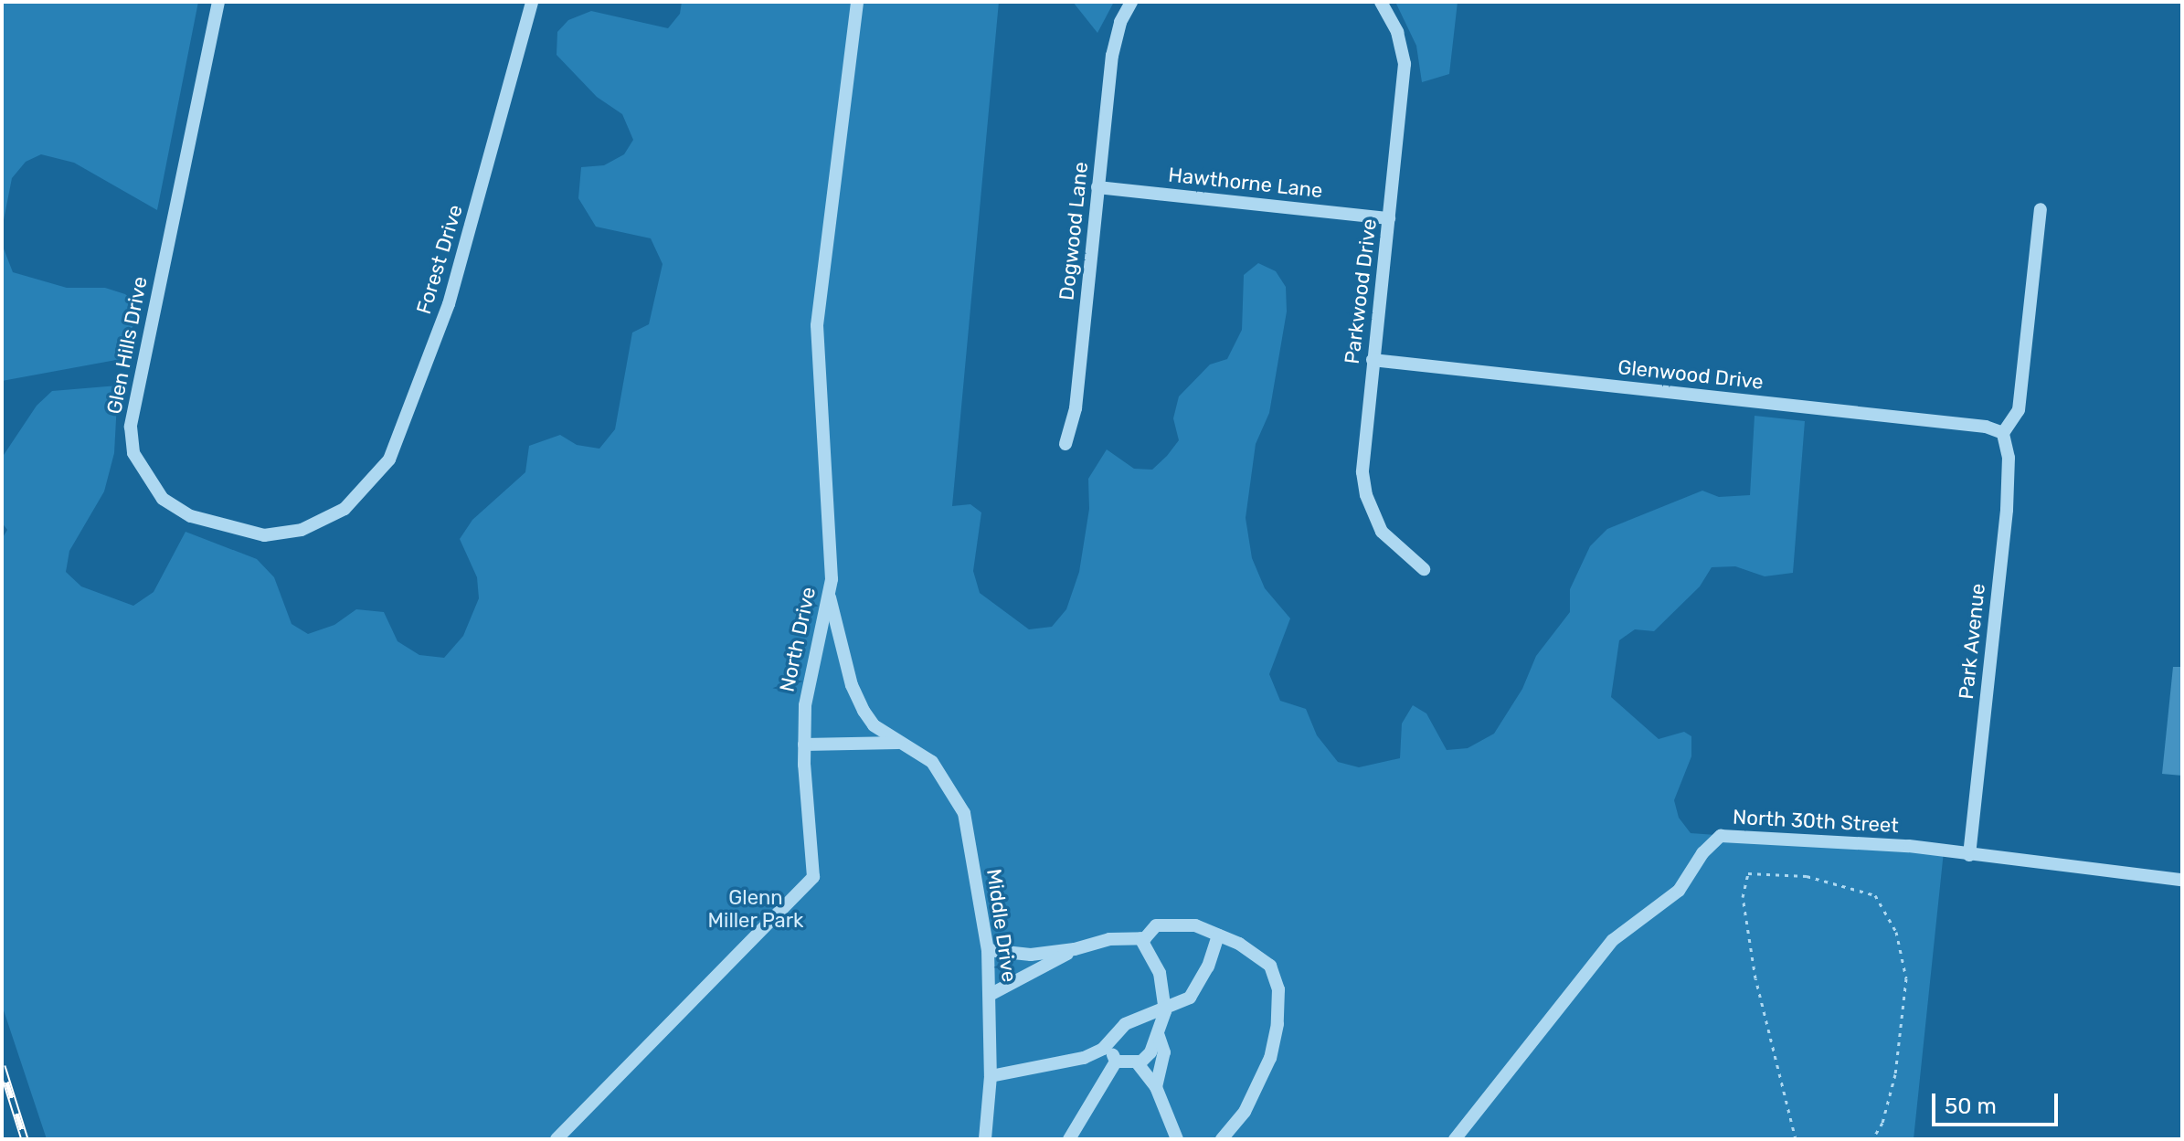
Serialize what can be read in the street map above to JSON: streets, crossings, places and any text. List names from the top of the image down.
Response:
{
  "streets": {
    "street": [
      "Hawthorne Lane",
      "Dogwood Lane",
      "Forest Drive",
      "Parkwood Drive",
      "Glen Hills Drive",
      "Glenwood Drive",
      "North Drive",
      "Park Avenue",
      "North 30th Street",
      "Middle Drive"
    ]
  },
  "crossings": [
    ["Hawthorne Lane", "Dogwood Lane"],
    ["Hawthorne Lane", "Parkwood Drive"],
    ["Forest Drive", "Glen Hills Drive"],
    ["Parkwood Drive", "Glenwood Drive"],
    ["Glenwood Drive", "Park Avenue"],
    ["North Drive", "Middle Drive"],
    ["Park Avenue", "North 30th Street"]
  ],
  "parks": ["Glenn Miller Park"],
  "scale_bar": "50 m"
}
